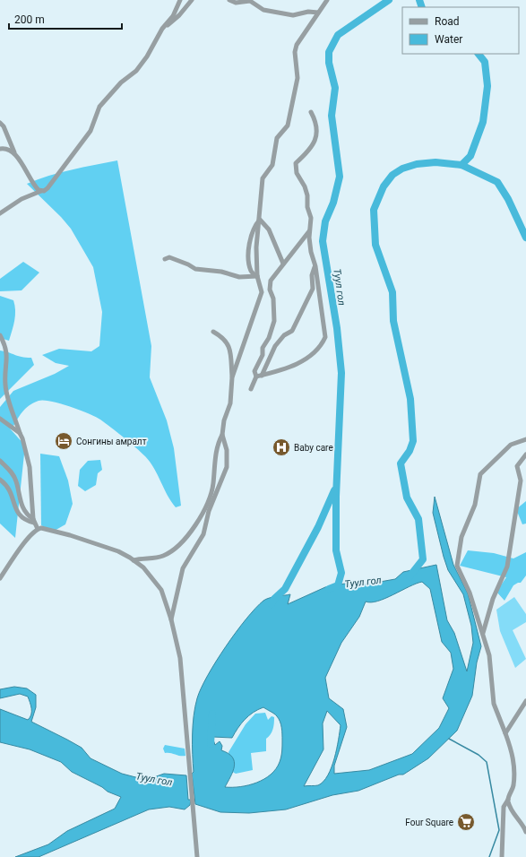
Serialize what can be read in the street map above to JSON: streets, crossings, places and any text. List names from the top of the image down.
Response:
{
  "water": ["Туул гол"],
  "places": {
    "hotel": ["Сонгины амралт"],
    "hospital": ["Baby care"],
    "supermarket": ["Four Square"]
  },
  "legend": ["Road", "Water"],
  "scale_bar": "200 m"
}
